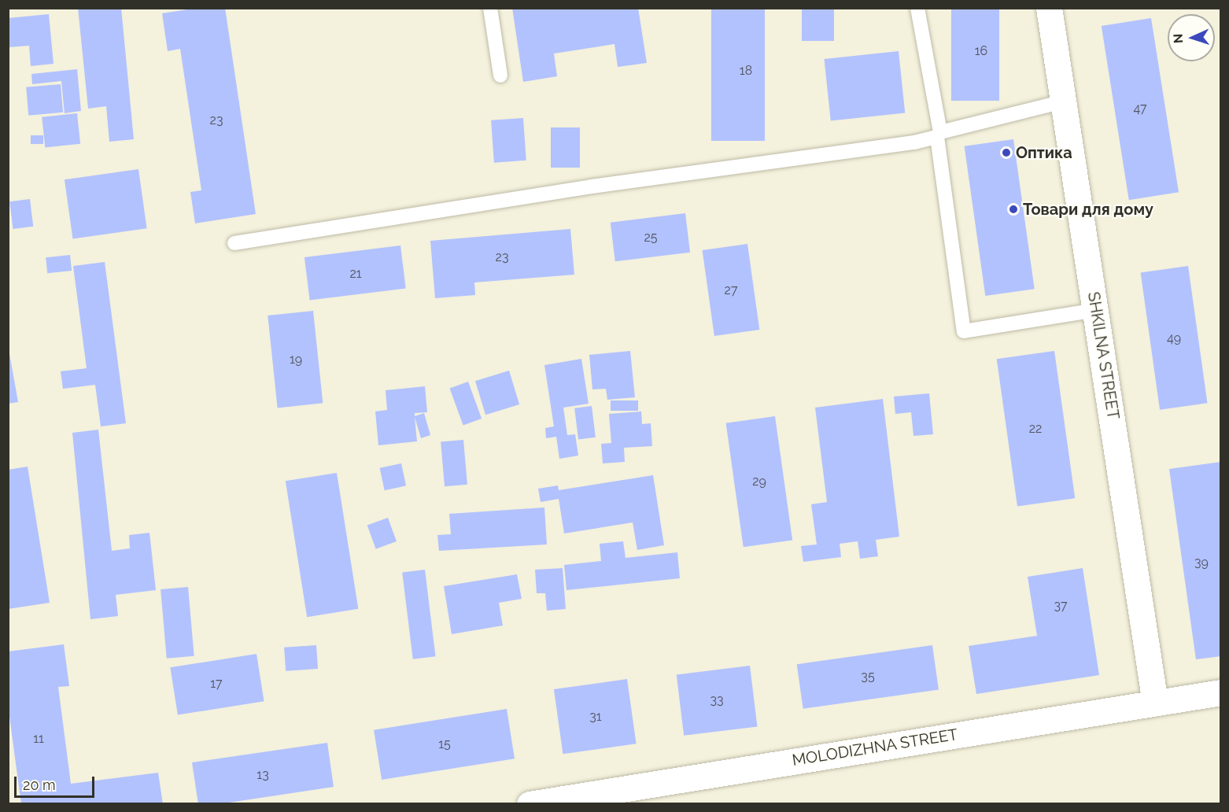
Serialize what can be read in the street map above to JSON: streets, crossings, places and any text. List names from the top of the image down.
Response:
{
  "streets": {
    "street": ["SHKILNA STREET", "MOLODIZHNA STREET"]
  },
  "crossings": [
    ["SHKILNA STREET", "MOLODIZHNA STREET"]
  ],
  "places": ["Оптика", "Товари для дому"],
  "house_numbers": [
    "16",
    "18",
    "47",
    "23",
    "25",
    "23",
    "21",
    "27",
    "49",
    "19",
    "22",
    "29",
    "39",
    "37",
    "35",
    "17",
    "33",
    "31",
    "11",
    "15",
    "13"
  ],
  "scale_bar": "20 m",
  "north": "left"
}
